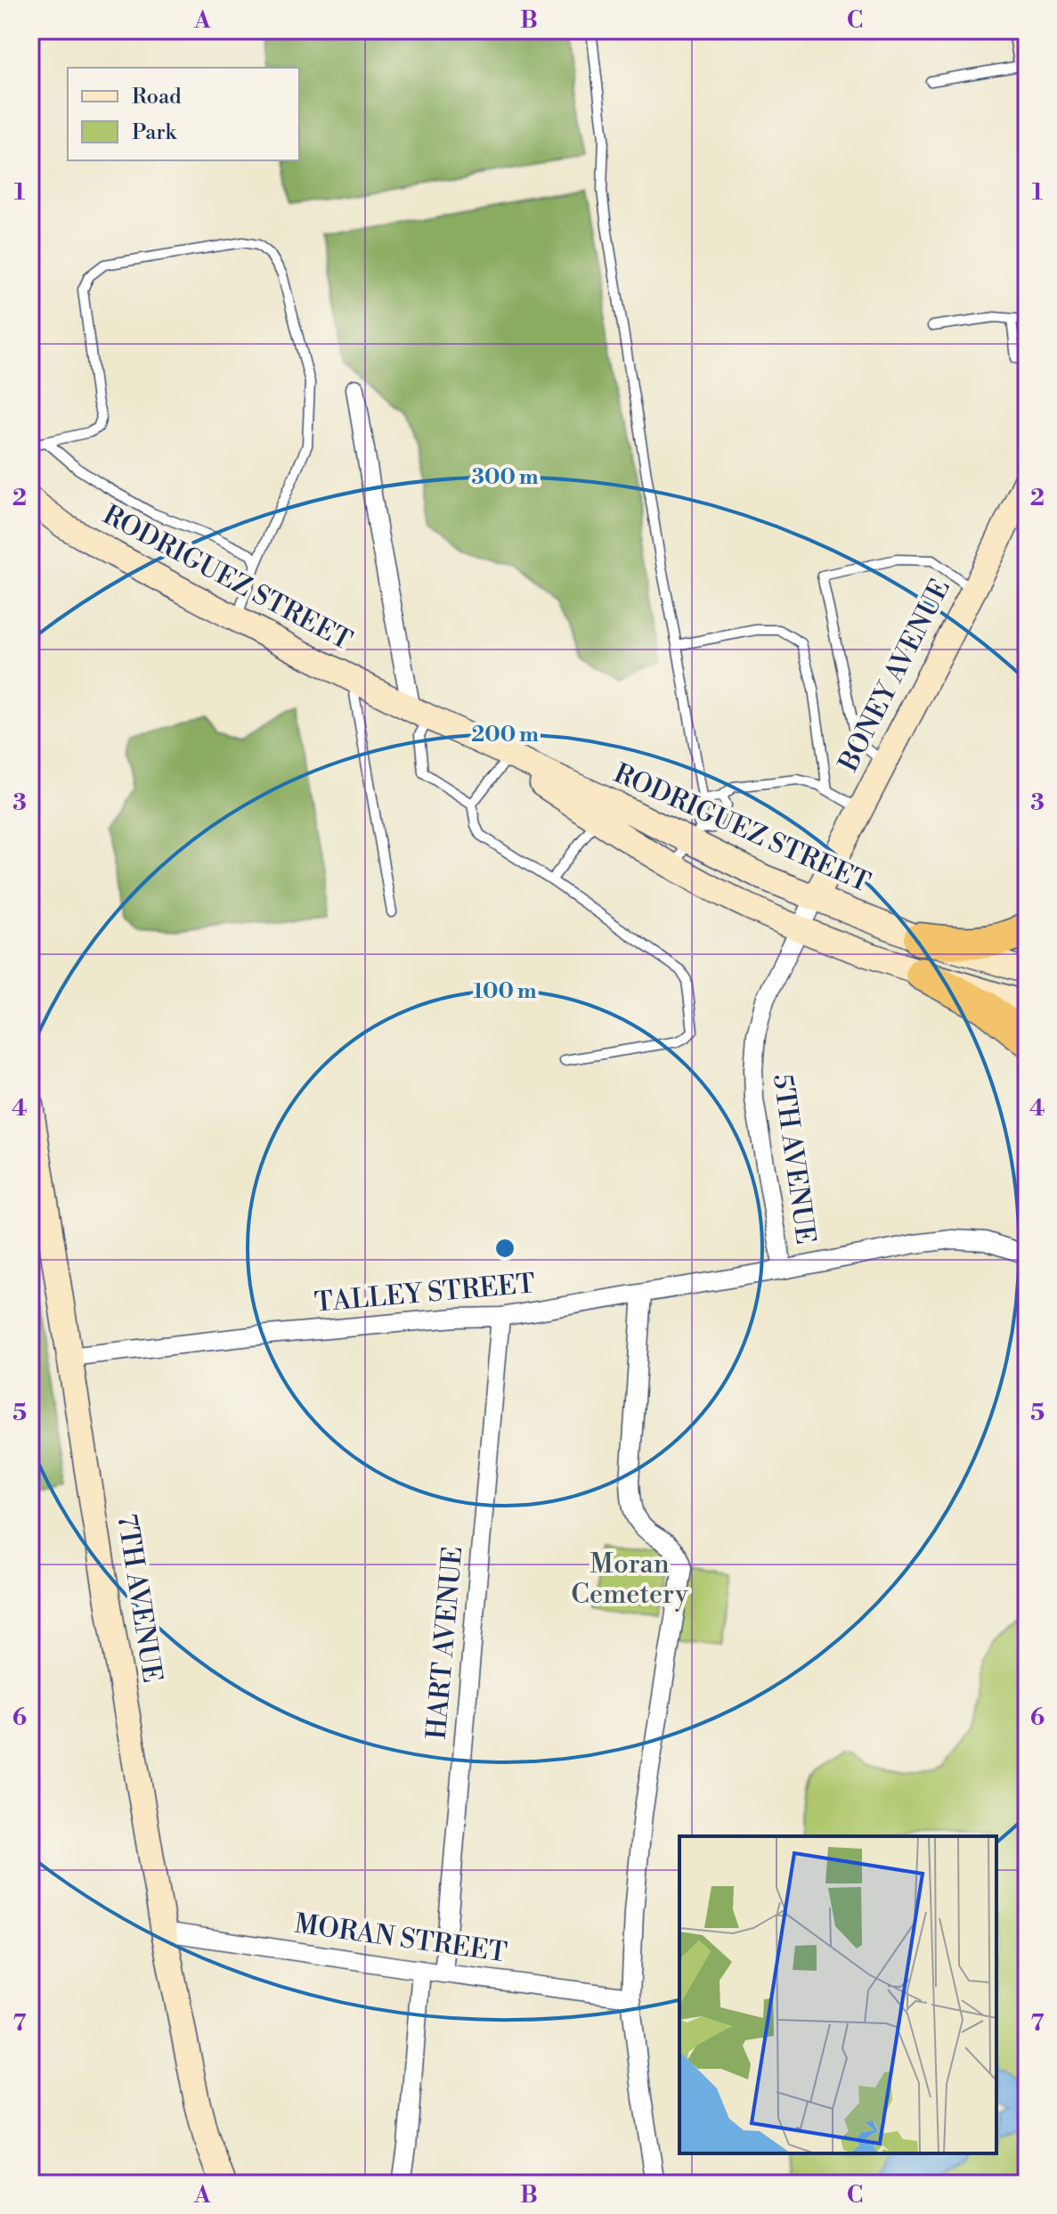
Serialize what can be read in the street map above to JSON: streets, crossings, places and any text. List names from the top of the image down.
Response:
{
  "streets": {
    "main road": ["RODRIGUEZ STREET", "BONEY AVENUE", "7TH AVENUE"],
    "street": [
      "5TH AVENUE",
      "TALLEY STREET",
      "HART AVENUE",
      "MORAN STREET"
    ]
  },
  "crossings": [
    ["RODRIGUEZ STREET", "BONEY AVENUE"],
    ["RODRIGUEZ STREET", "5TH AVENUE"],
    ["BONEY AVENUE", "5TH AVENUE"],
    ["5TH AVENUE", "TALLEY STREET"],
    ["TALLEY STREET", "7TH AVENUE"],
    ["TALLEY STREET", "HART AVENUE"],
    ["7TH AVENUE", "MORAN STREET"],
    ["HART AVENUE", "MORAN STREET"]
  ],
  "parks": ["Moran Cemetery"],
  "legend": ["Road", "Park"],
  "grid": {
    "columns": ["A", "B", "C"],
    "rows": [
      "1",
      "2",
      "3",
      "4",
      "5",
      "6",
      "7"
    ]
  },
  "rings": ["300 m", "200 m", "100 m"]
}
